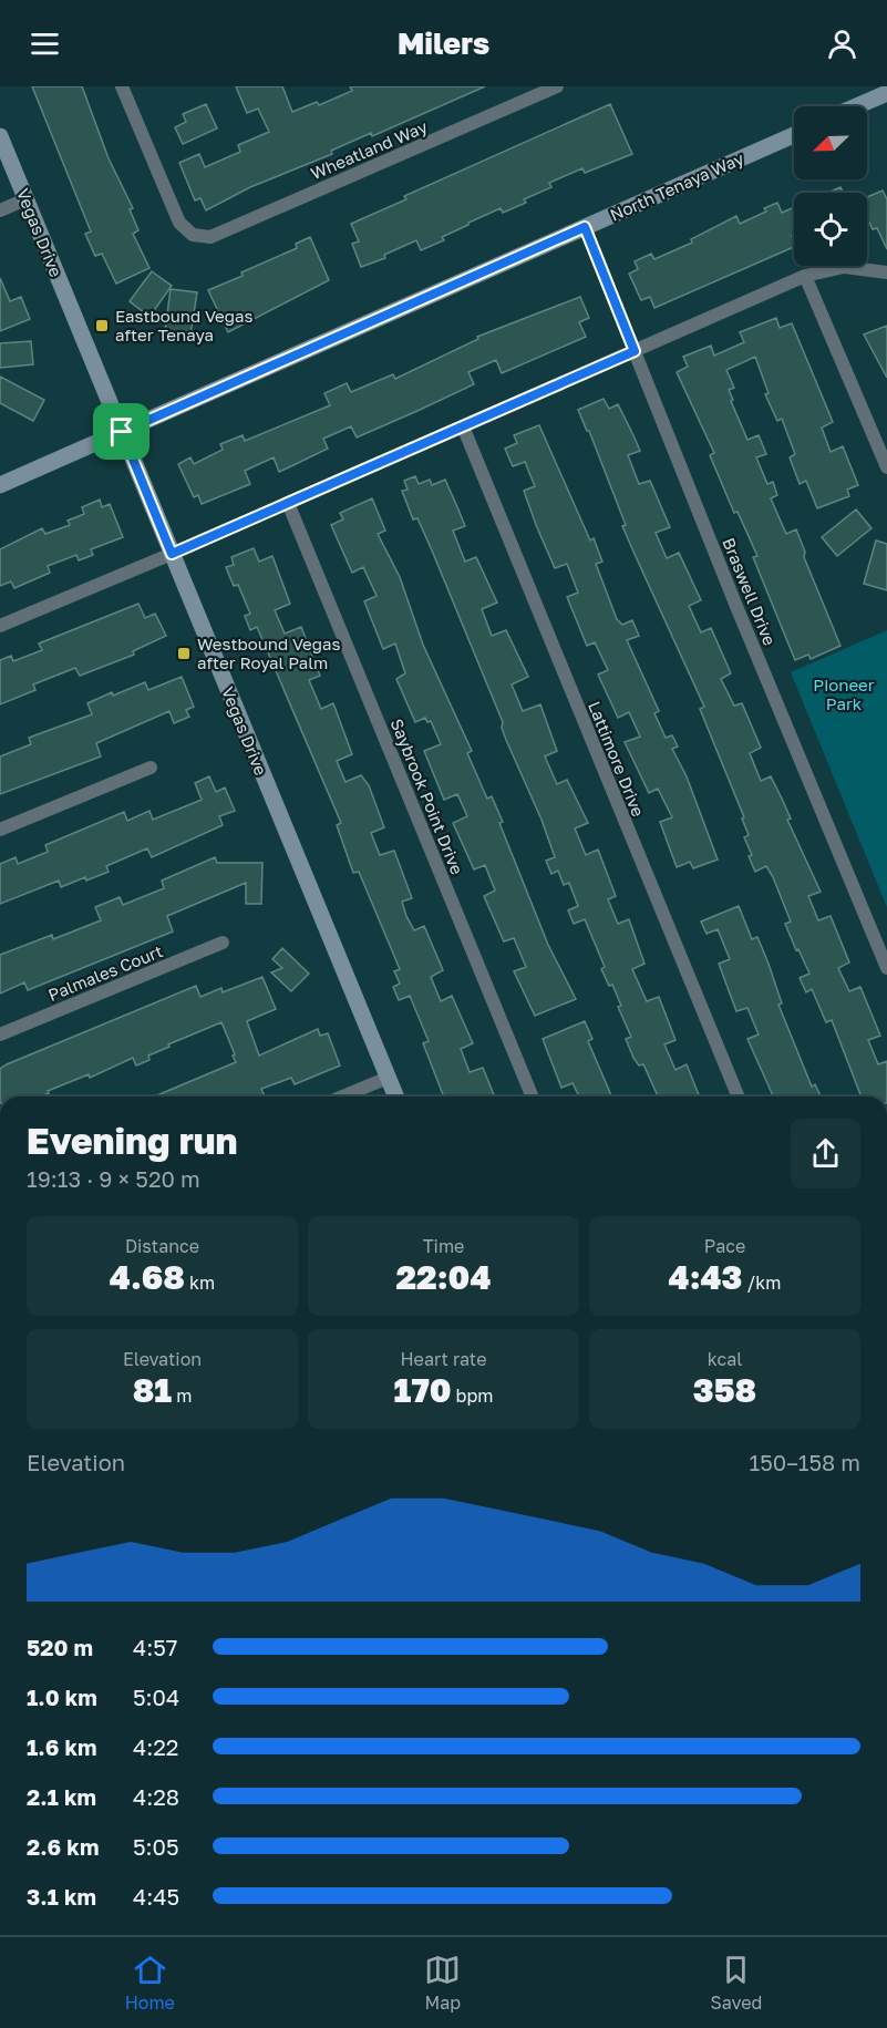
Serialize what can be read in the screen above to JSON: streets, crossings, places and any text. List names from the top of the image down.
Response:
{
  "streets": {
    "main road": ["North Tenaya Way", "Vegas Drive"],
    "street": [
      "Wheatland Way",
      "Braswell Drive",
      "Lattimore Drive",
      "Saybrook Point Drive",
      "Palmales Court"
    ]
  },
  "crossings": [
    ["North Tenaya Way", "Vegas Drive"],
    ["North Tenaya Way", "Braswell Drive"]
  ],
  "parks": ["Pioneer Park"],
  "places": {
    "transit": ["Eastbound Vegas after Tenaya", "Westbound Vegas after Royal Palm"]
  },
  "north": "bottom left",
  "page": {
    "header": "Milers",
    "heading": ["Evening run", "19:13 · 9 × 520 m"],
    "stats": [
      ["Distance", "4.68 km"],
      ["Time", "22:04"],
      ["Pace", "4:43 /km"],
      ["Elevation", "81 m"],
      ["Heart rate", "170 bpm"],
      ["kcal", "358"]
    ],
    "chart": ["Elevation", "150–158 m"],
    "list": [
      {
        "name": "520 m",
        "note": "4:57"
      },
      {
        "name": "1.0 km",
        "note": "5:04"
      },
      {
        "name": "1.6 km",
        "note": "4:22"
      },
      {
        "name": "2.1 km",
        "note": "4:28"
      },
      {
        "name": "2.6 km",
        "note": "5:05"
      },
      {
        "name": "3.1 km",
        "note": "4:45"
      }
    ],
    "tabs": ["Home", "Map", "Saved"]
  }
}
